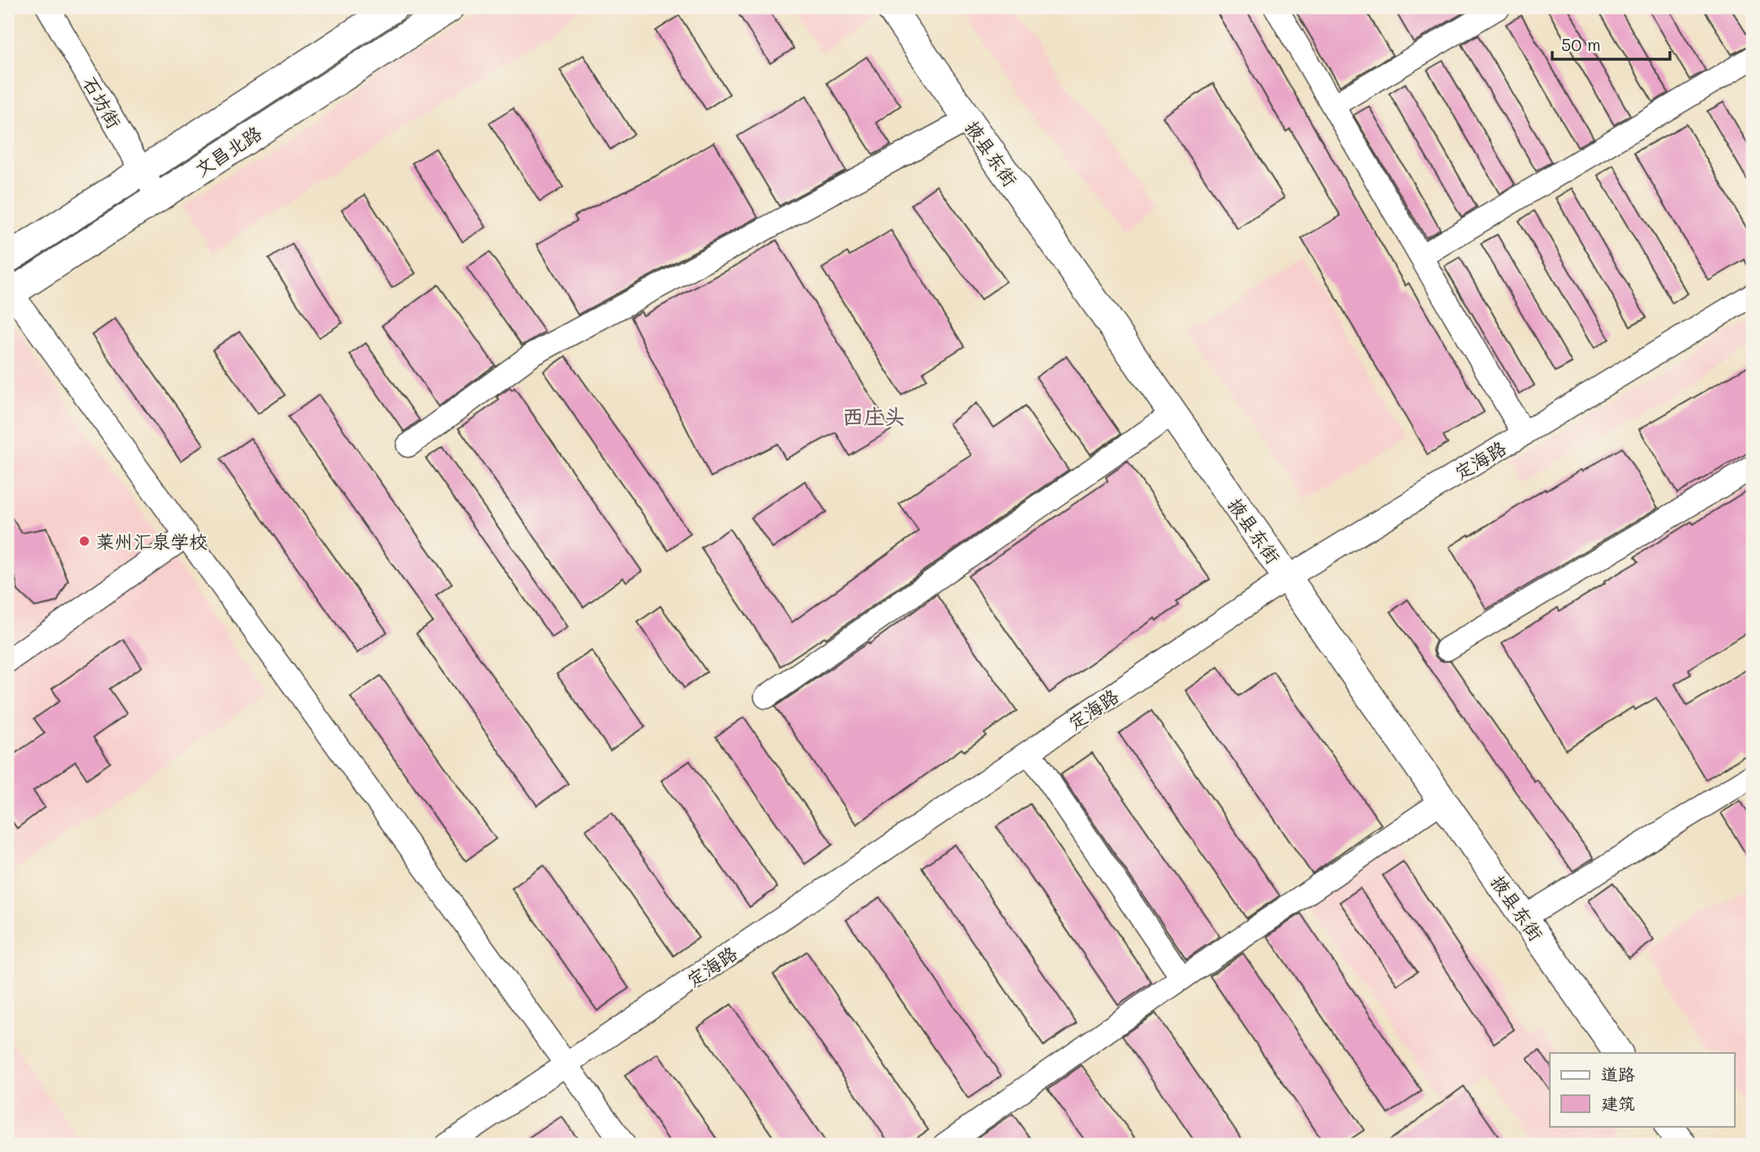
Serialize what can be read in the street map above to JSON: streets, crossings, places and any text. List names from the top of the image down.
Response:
{
  "streets": {
    "main road": ["文昌北路", "掖县东街"],
    "street": ["石坊街", "定海路"]
  },
  "crossings": [
    ["石坊街", "文昌北路"],
    ["掖县东街", "定海路"]
  ],
  "districts": ["西庄头"],
  "places": ["莱州汇泉学校"],
  "legend": ["道路", "建筑"],
  "scale_bar": "50 m"
}
